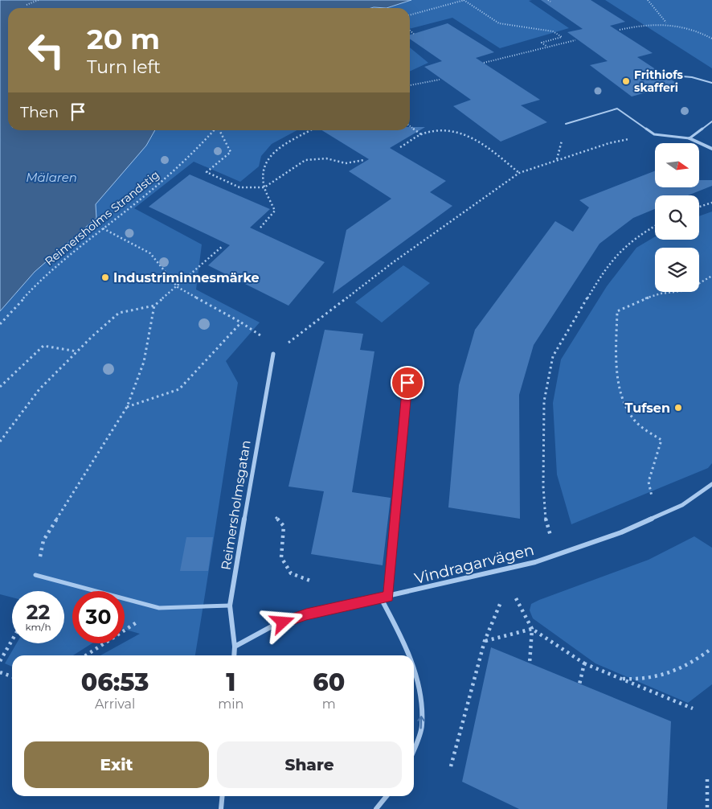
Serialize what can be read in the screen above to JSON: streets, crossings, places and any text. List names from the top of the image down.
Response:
{
  "streets": {
    "street": ["Reimersholmsgatan", "Vindragarvägen"],
    "path": ["Reimersholms Strandstig"]
  },
  "crossings": [
    ["Reimersholmsgatan", "Vindragarvägen"]
  ],
  "water": ["Mälaren"],
  "places": ["Frithiofs skafferi", "Industriminnesmärke", "Tufsen"],
  "north": "right",
  "page": {
    "turn": ["20 m", "Turn left"],
    "then": "Then",
    "speed": "22 km/h",
    "limit": "30",
    "eta": [
      "06:53",
      "Arrival",
      "1",
      "min",
      "60",
      "m"
    ],
    "buttons": ["Exit", "Share"]
  }
}
